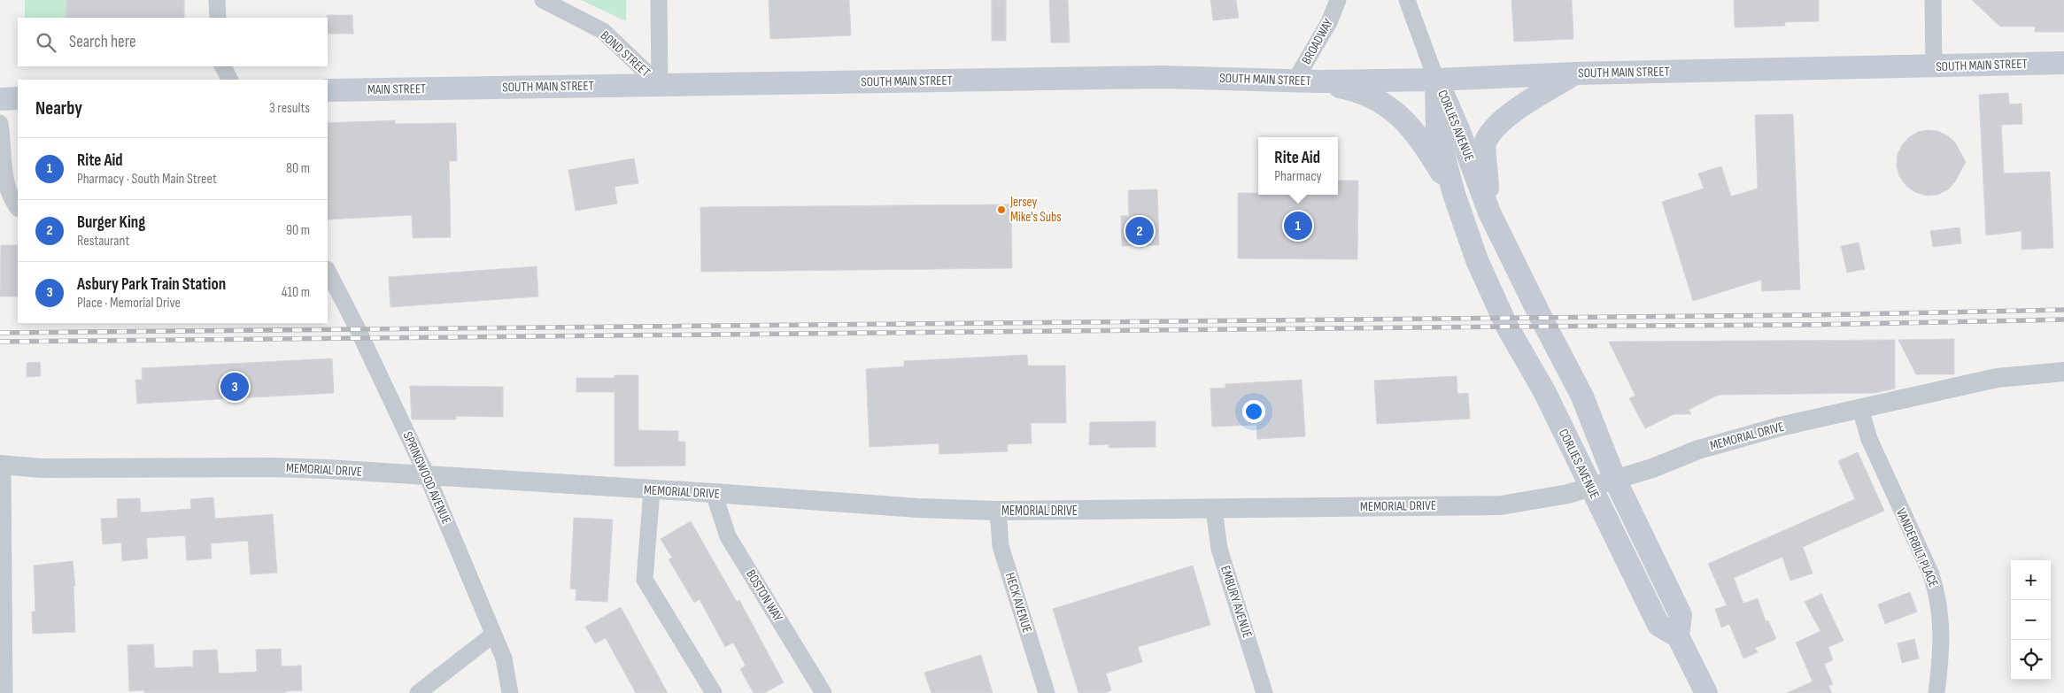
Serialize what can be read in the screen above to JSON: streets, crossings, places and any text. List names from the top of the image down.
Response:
{
  "streets": {
    "main road": ["SOUTH MAIN STREET", "MAIN STREET", "CORLIES AVENUE"],
    "street": [
      "BROADWAY",
      "BOND STREET",
      "MEMORIAL DRIVE",
      "SPRINGWOOD AVENUE",
      "VANDERBILT PLACE",
      "BOSTON WAY",
      "EMBURY AVENUE",
      "HECK AVENUE"
    ]
  },
  "crossings": [
    ["BROADWAY", "SOUTH MAIN STREET"],
    ["BOND STREET", "SOUTH MAIN STREET"],
    ["SOUTH MAIN STREET", "MAIN STREET"],
    ["SOUTH MAIN STREET", "CORLIES AVENUE"],
    ["CORLIES AVENUE", "MEMORIAL DRIVE"],
    ["MEMORIAL DRIVE", "SPRINGWOOD AVENUE"],
    ["MEMORIAL DRIVE", "VANDERBILT PLACE"],
    ["MEMORIAL DRIVE", "BOSTON WAY"],
    ["MEMORIAL DRIVE", "EMBURY AVENUE"],
    ["MEMORIAL DRIVE", "HECK AVENUE"]
  ],
  "places": ["Jersey Mike's Subs"],
  "page": {
    "search": "Search here",
    "heading": ["Nearby", "3 results"],
    "popup": ["Rite Aid", "Pharmacy"],
    "list": [
      {
        "mark": "1",
        "name": "Rite Aid",
        "note": "Pharmacy · South Main Street",
        "value": "80 m"
      },
      {
        "mark": "2",
        "name": "Burger King",
        "note": "Restaurant",
        "value": "90 m"
      },
      {
        "mark": "3",
        "name": "Asbury Park Train Station",
        "note": "Place · Memorial Drive",
        "value": "410 m"
      }
    ],
    "pins": ["1", "2", "3"],
    "map_buttons": ["+", "−"]
  }
}
